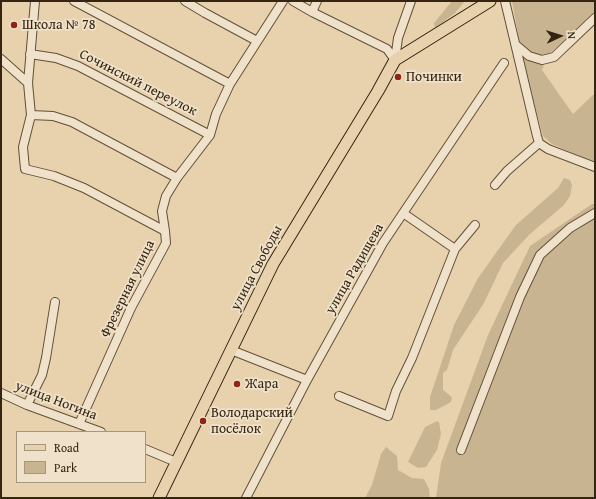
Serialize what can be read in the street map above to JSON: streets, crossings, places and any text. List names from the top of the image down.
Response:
{
  "streets": {
    "main road": ["улица Свободы"],
    "street": [
      "Сочинский переулок",
      "улица Радищева",
      "Фрезерная улица",
      "улица Ногина"
    ]
  },
  "crossings": [
    ["Сочинский переулок", "Фрезерная улица"],
    ["Фрезерная улица", "улица Ногина"]
  ],
  "places": [
    "Школа № 78",
    "Починки",
    "Жара",
    "Володарский посёлок"
  ],
  "legend": ["Road", "Park"],
  "north": "right"
}
